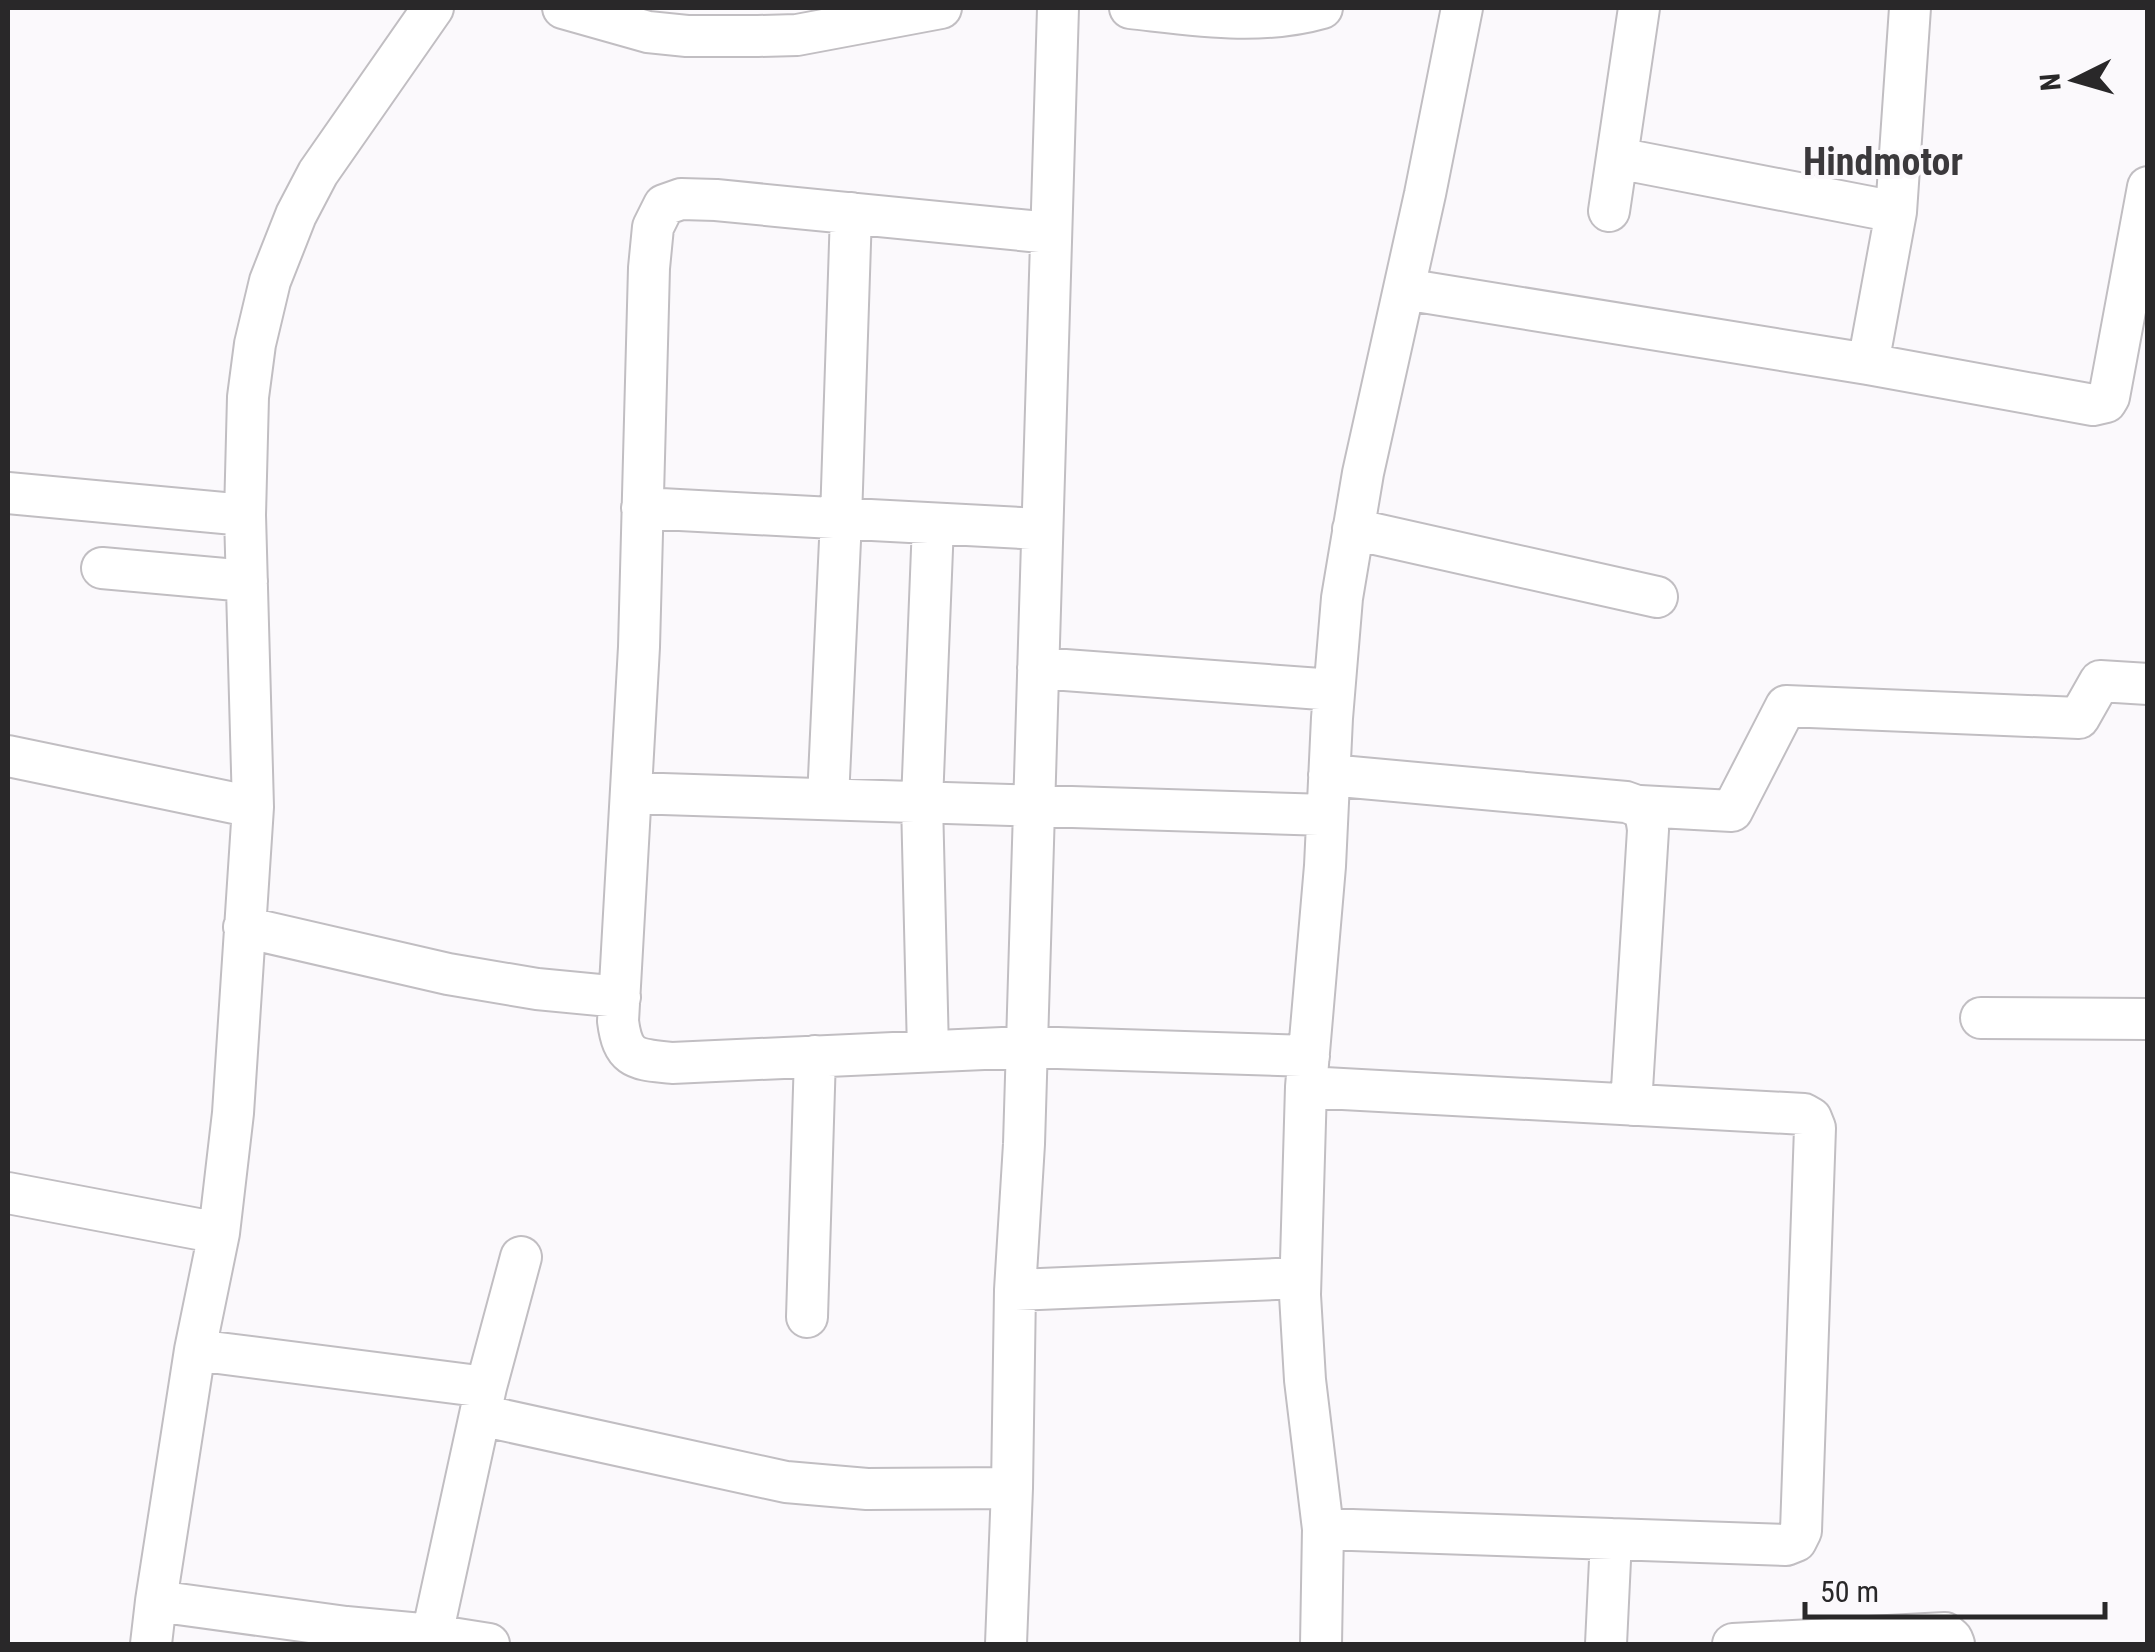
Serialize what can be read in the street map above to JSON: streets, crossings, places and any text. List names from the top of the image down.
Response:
{
  "districts": ["Hindmotor"],
  "scale_bar": "50 m",
  "north": "left"
}
